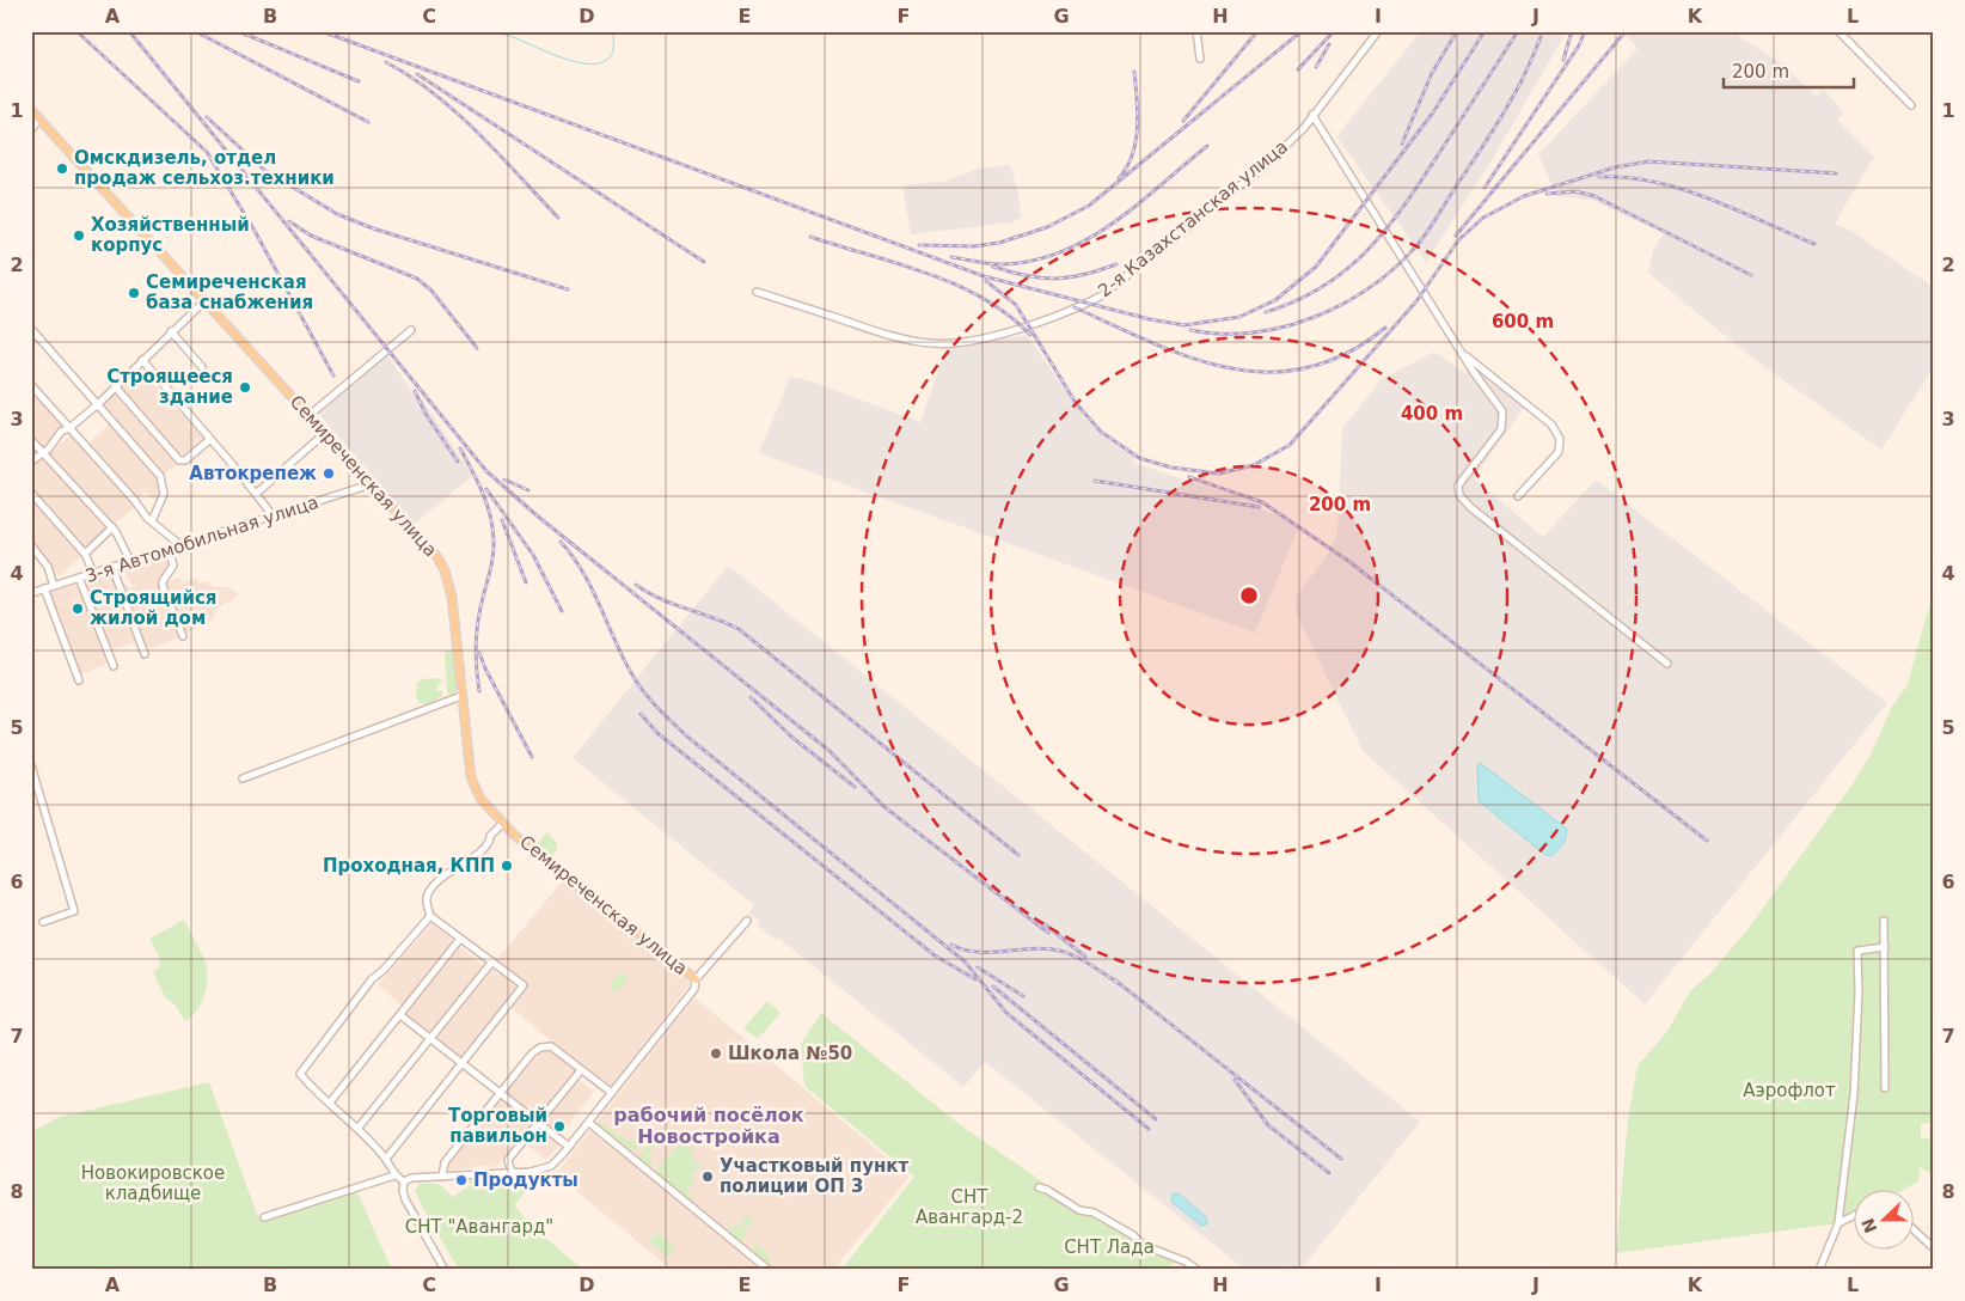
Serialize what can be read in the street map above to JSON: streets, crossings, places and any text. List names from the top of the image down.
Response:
{
  "streets": {
    "main road": ["Семиреченская улица"],
    "street": ["2-я Казахстанская улица", "3-я Автомобильная улица"]
  },
  "crossings": [
    ["Семиреченская улица", "3-я Автомобильная улица"]
  ],
  "districts": ["рабочий посёлок Новостройка"],
  "parks": [
    "Аэрофлот",
    "Новокировское кладбище",
    "СНТ Авангард-2",
    "СНТ \"Авангард\"",
    "СНТ Лада"
  ],
  "places": [
    "Омскдизель, отдел продаж сельхоз.техники",
    "Хозяйственный корпус",
    "Семиреченская база снабжения",
    "Строящееся здание",
    "Автокрепеж",
    "Строящийся жилой дом",
    "Проходная, КПП",
    "Школа №50",
    "Торговый павильон",
    "Участковый пункт полиции ОП 3",
    "Продукты"
  ],
  "scale_bar": "200 m",
  "north": "left",
  "grid": {
    "columns": [
      "A",
      "B",
      "C",
      "D",
      "E",
      "F",
      "G",
      "H",
      "I",
      "J",
      "K",
      "L"
    ],
    "rows": [
      "1",
      "2",
      "3",
      "4",
      "5",
      "6",
      "7",
      "8"
    ]
  },
  "rings": ["600 m", "400 m", "200 m"]
}
